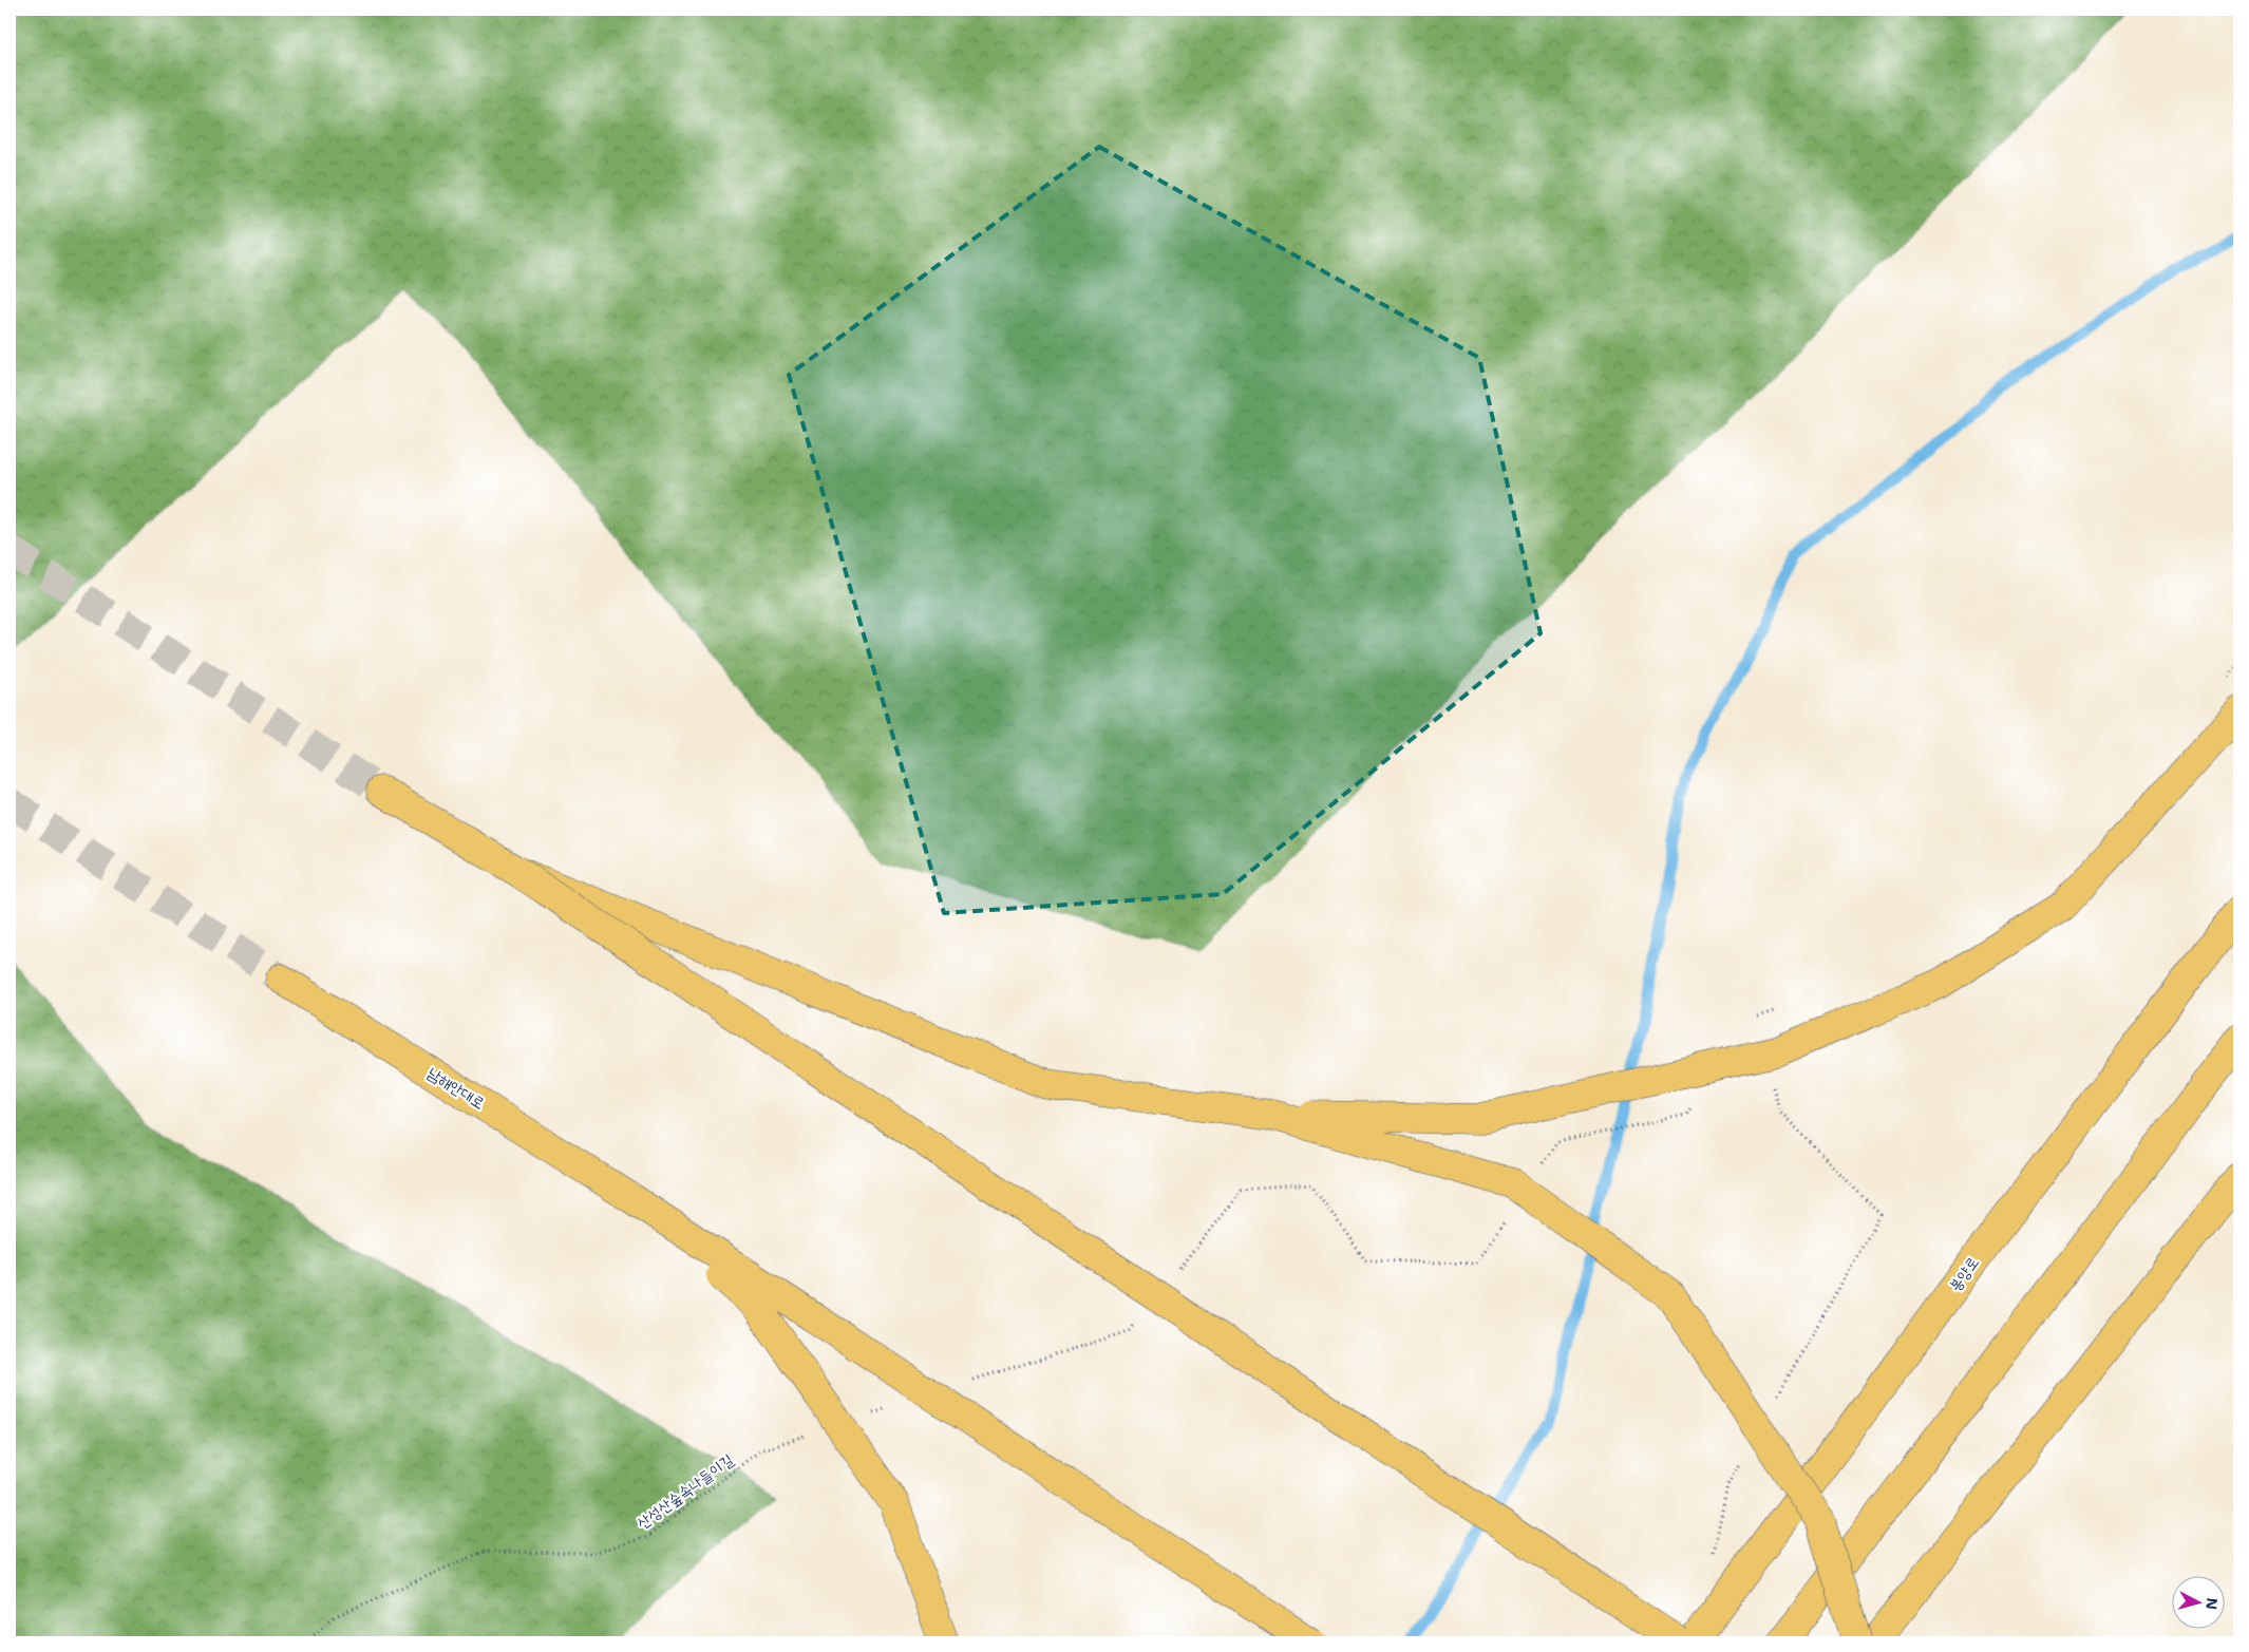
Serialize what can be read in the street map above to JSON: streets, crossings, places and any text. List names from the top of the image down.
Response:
{
  "streets": {
    "main road": ["남해안대로", "봉양로"],
    "path": ["산성산숲속나들이길"]
  },
  "north": "right"
}
